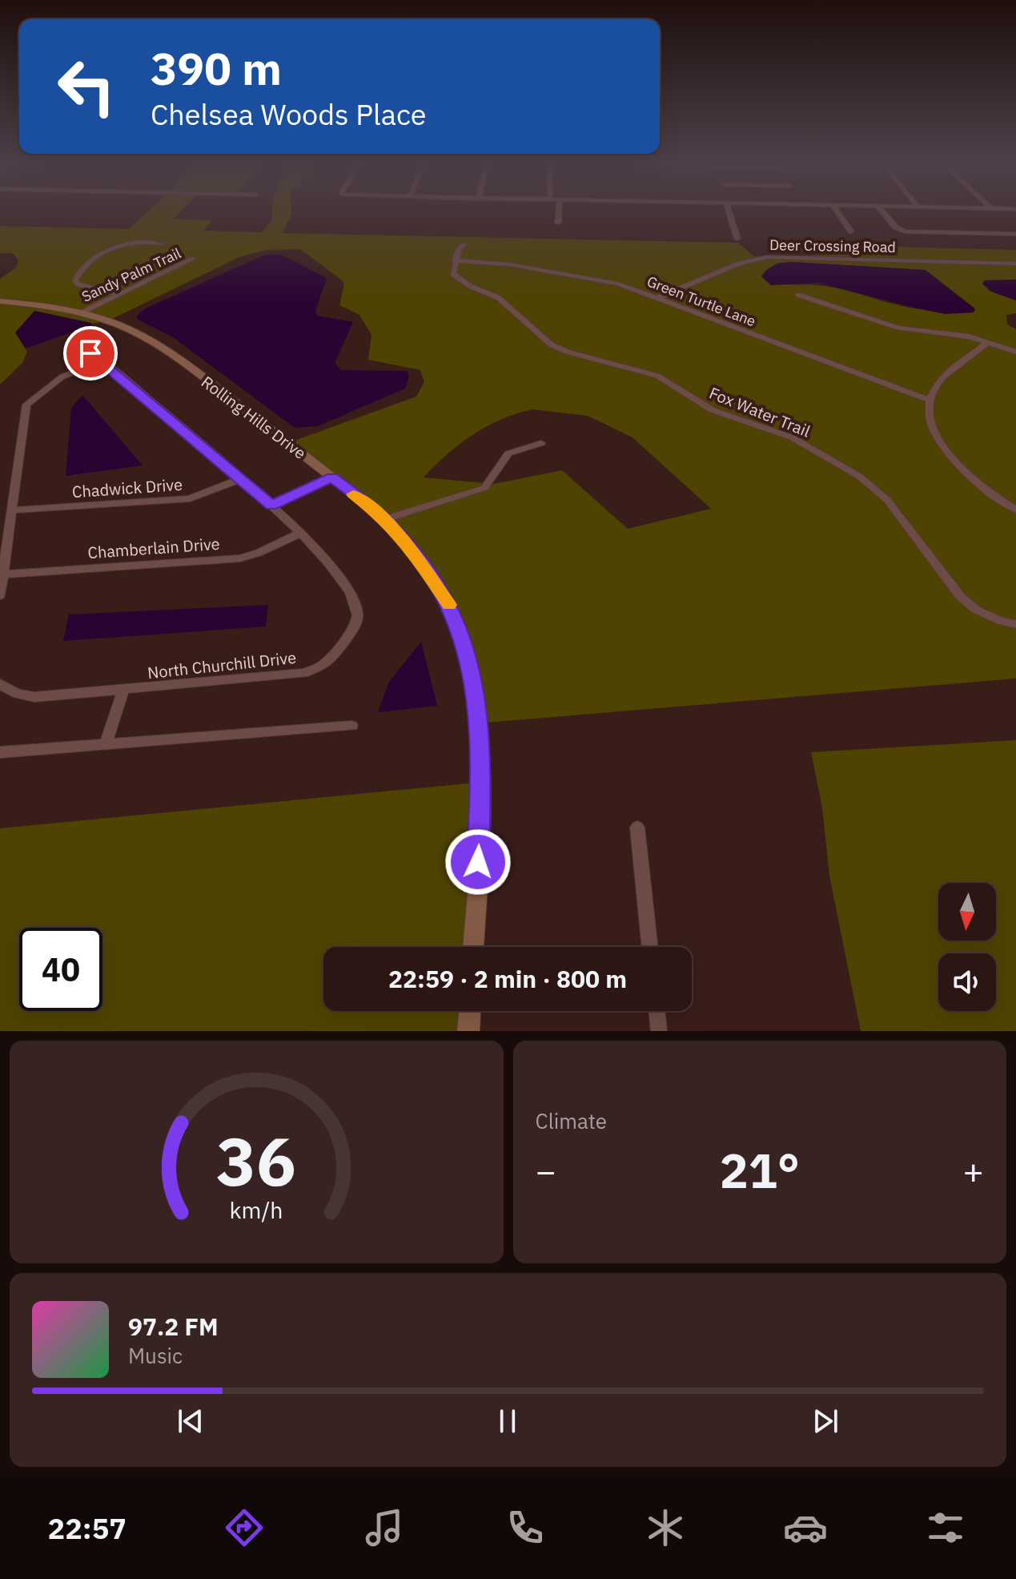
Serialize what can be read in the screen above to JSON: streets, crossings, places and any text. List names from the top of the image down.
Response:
{
  "streets": {
    "street": [
      "Deer Crossing Road",
      "Sandy Palm Trail",
      "Green Turtle Lane",
      "Fox Water Trail",
      "Rolling Hills Drive",
      "Chadwick Drive",
      "Chamberlain Drive",
      "North Churchill Drive"
    ]
  },
  "crossings": [
    ["Deer Crossing Road", "Green Turtle Lane"],
    ["Sandy Palm Trail", "Rolling Hills Drive"],
    ["Green Turtle Lane", "Fox Water Trail"],
    ["Chamberlain Drive", "North Churchill Drive"]
  ],
  "north": "bottom",
  "page": {
    "turn": ["390 m", "Chelsea Woods Place"],
    "limit": "40",
    "trip": "22:59 · 2 min · 800 m",
    "tile": "Climate",
    "heat": ["−", "21°", "+"],
    "song": ["97.2 FM", "Music"],
    "tabs": "22:57",
    "gauge": ["36", "km/h"]
  }
}
